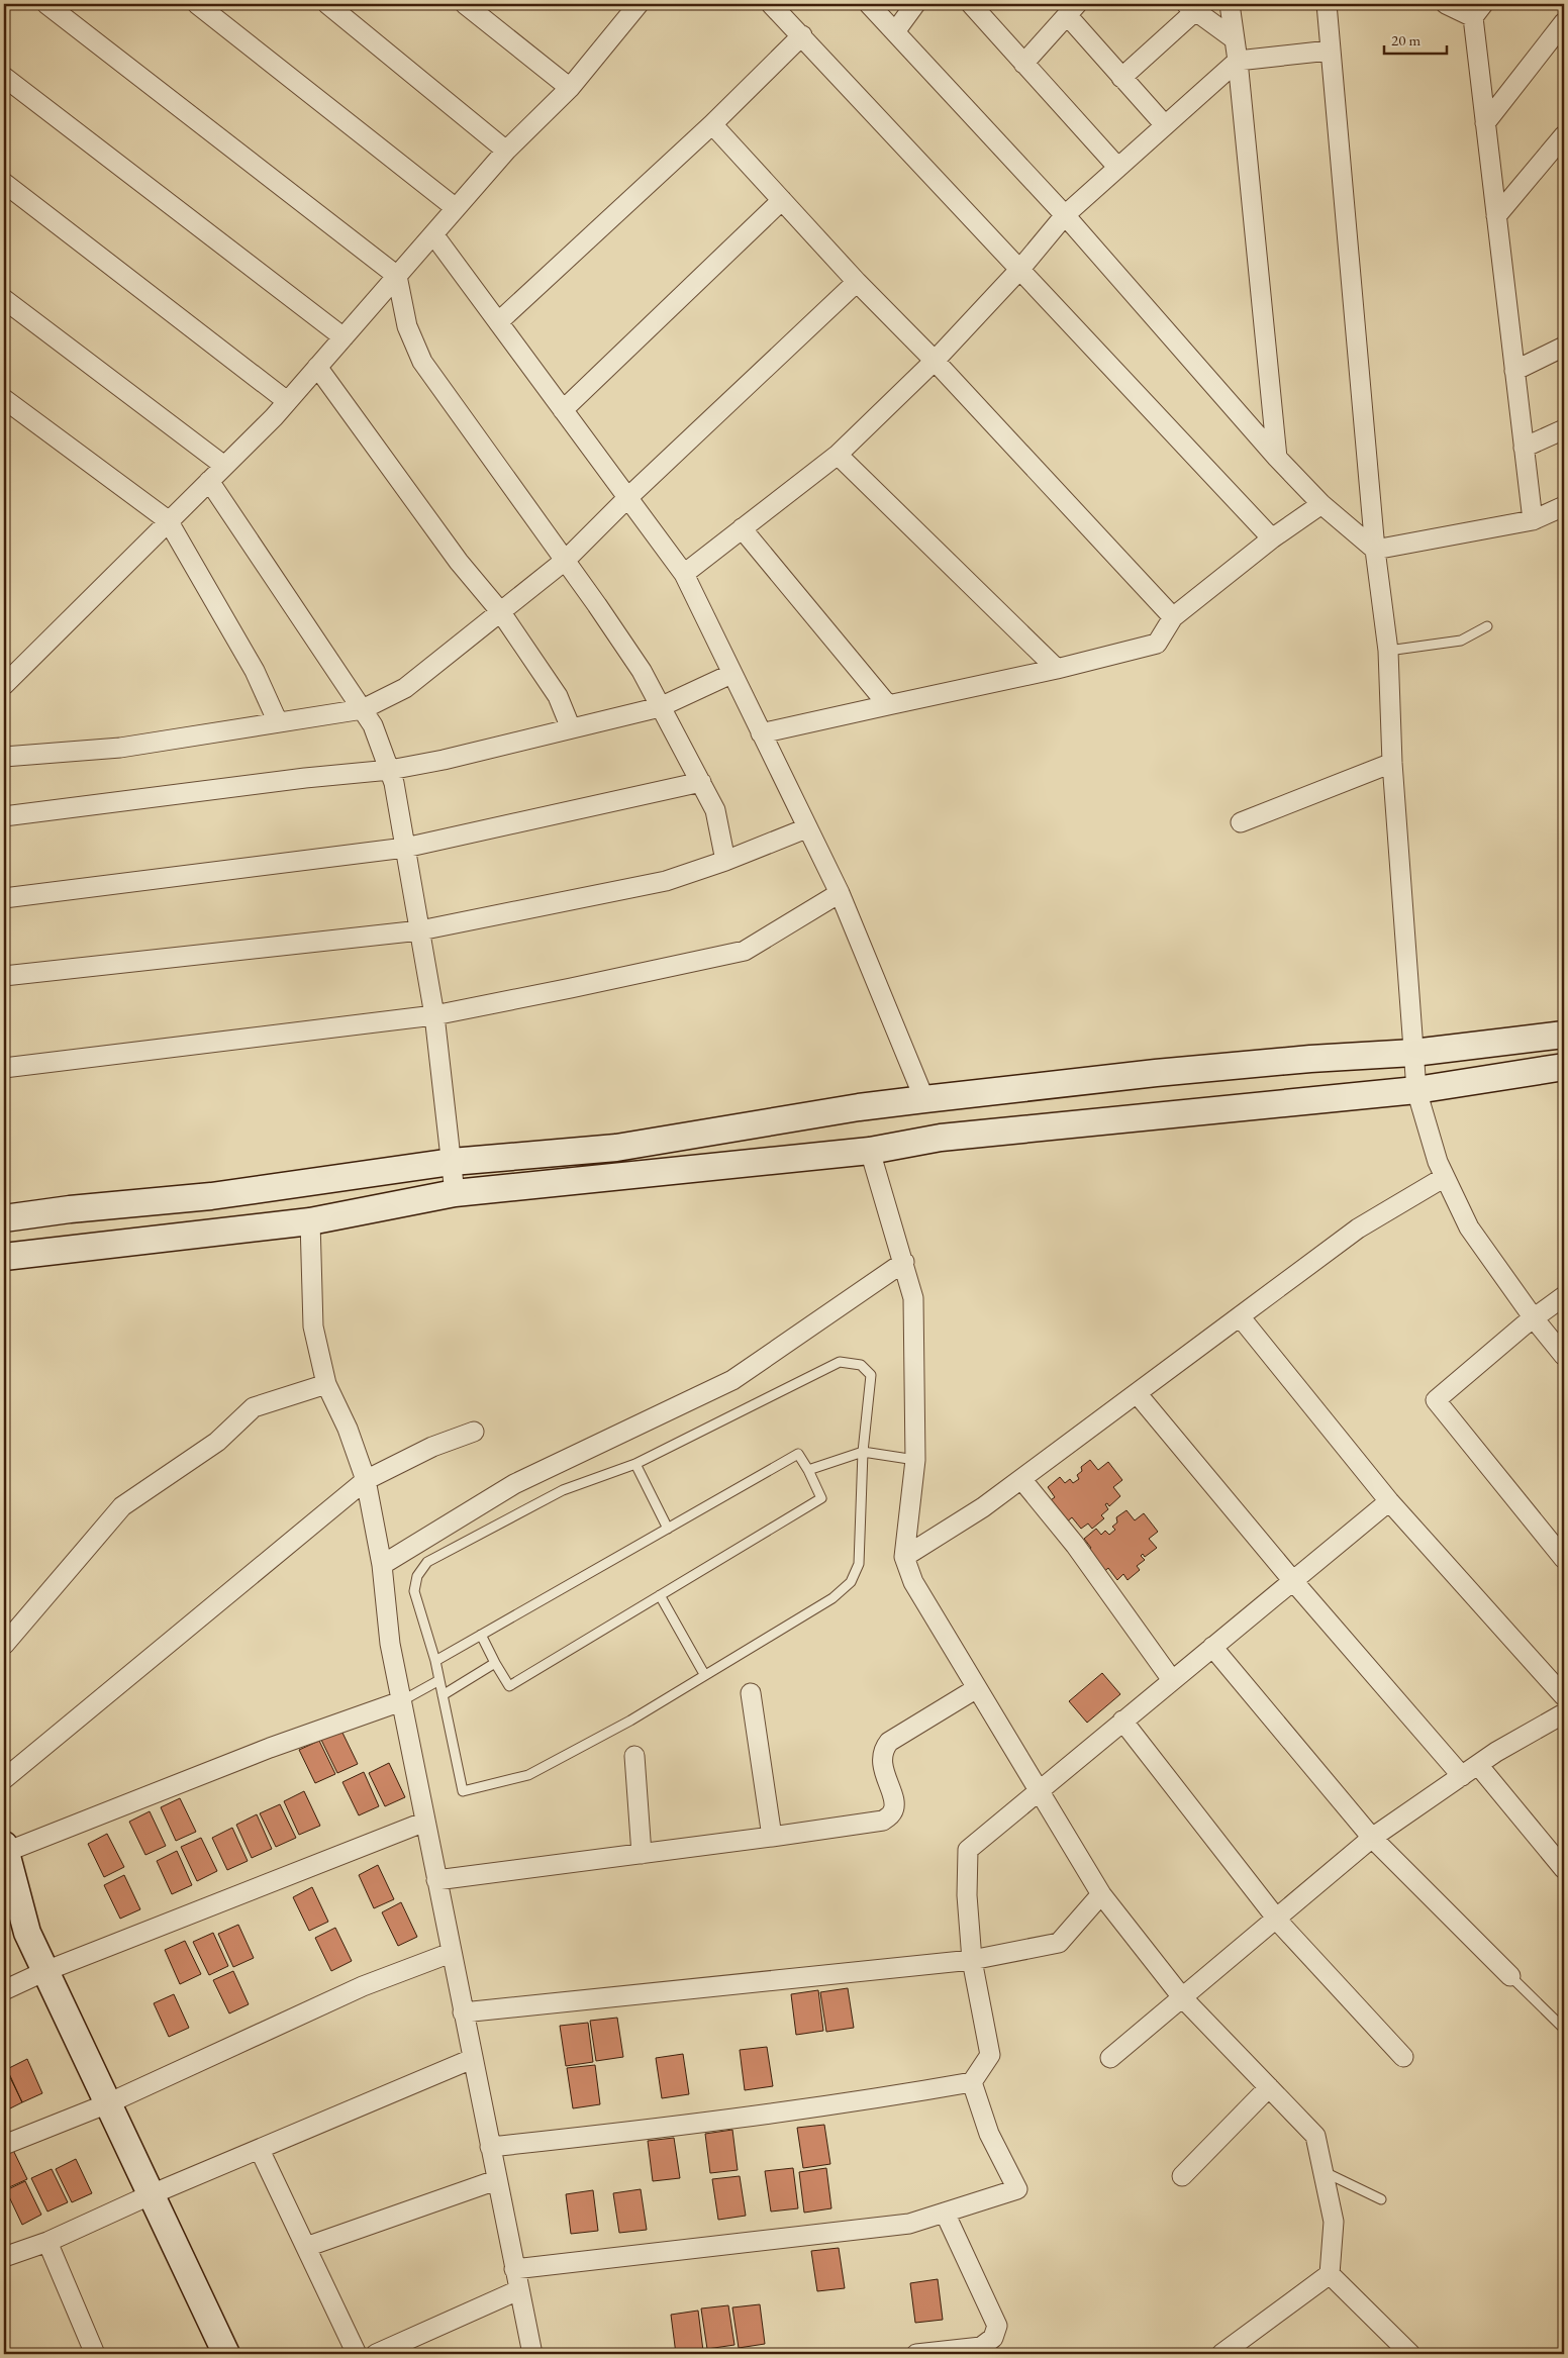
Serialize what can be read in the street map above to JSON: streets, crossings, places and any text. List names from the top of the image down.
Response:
{
  "scale_bar": "20 m"
}
